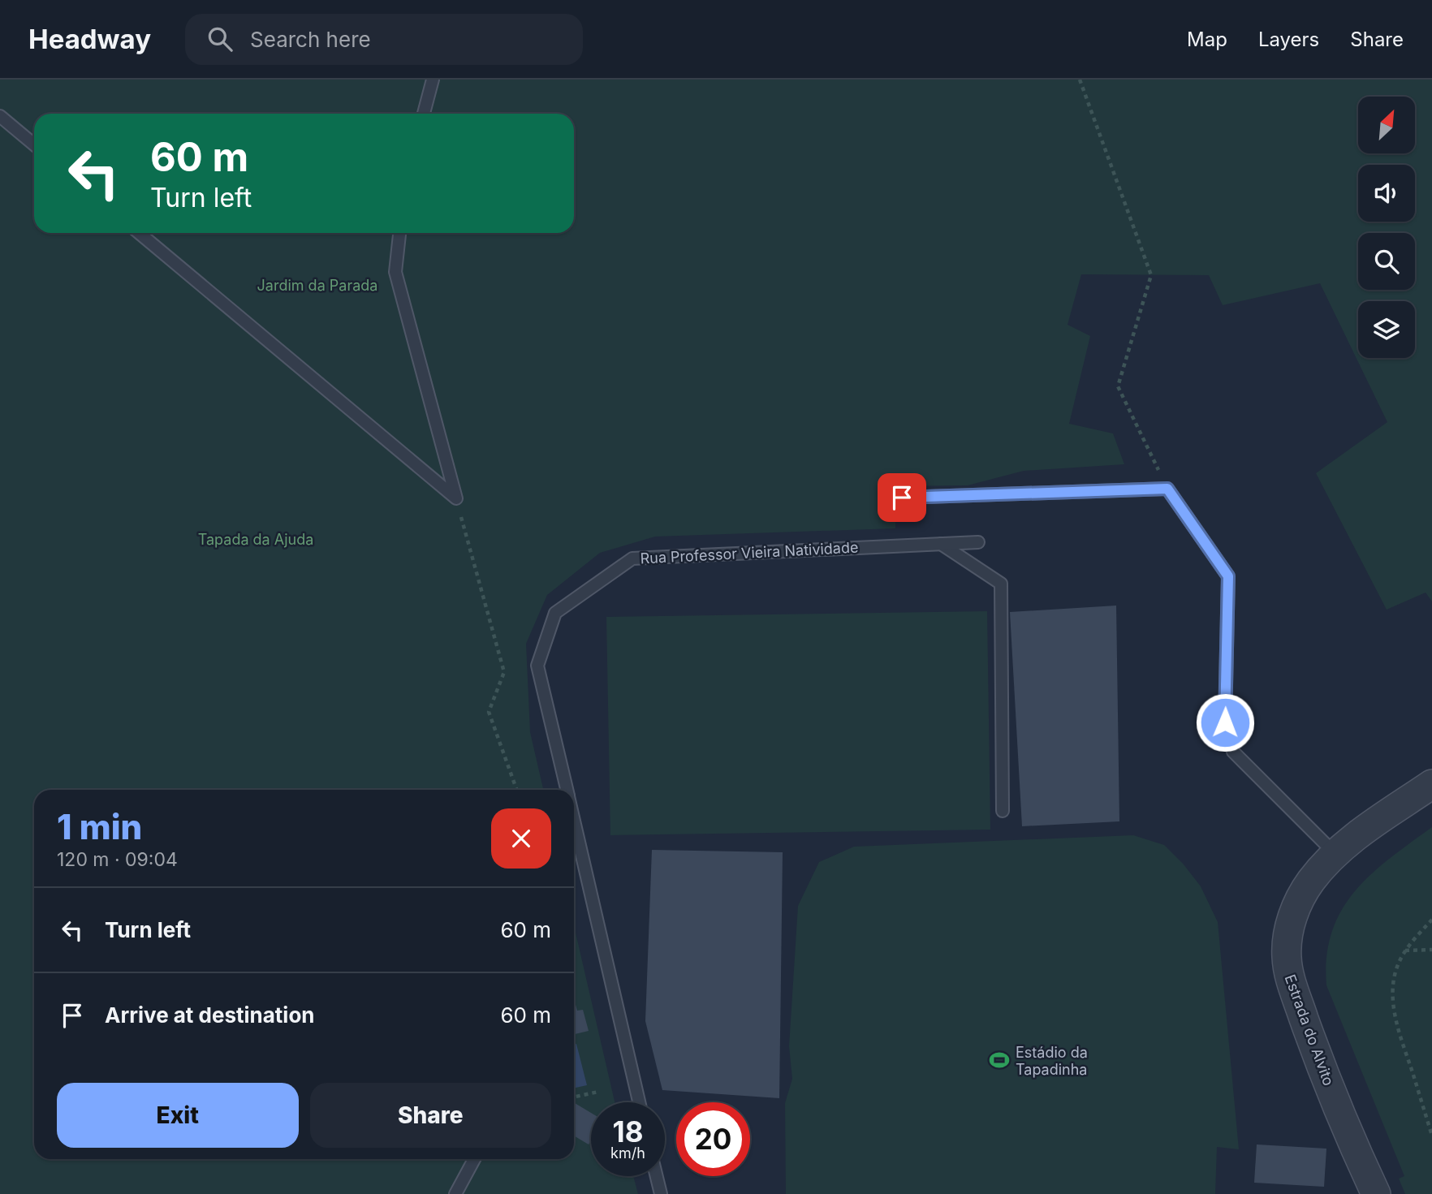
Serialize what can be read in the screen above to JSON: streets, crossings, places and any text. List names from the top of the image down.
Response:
{
  "streets": {
    "street": ["Estrada do Alvito"],
    "lane": ["Rua Professor Vieira Natividade"]
  },
  "parks": ["Jardim da Parada", "Tapada da Ajuda"],
  "places": {
    "sports": ["Estádio da Tapadinha"]
  },
  "north": "top right",
  "page": {
    "header": "Headway",
    "search": "Search here",
    "nav": ["Map", "Layers", "Share"],
    "turn": ["60 m", "Turn left"],
    "heading": ["1 min", "120 m · 09:04"],
    "list": [
      {
        "name": "Turn left",
        "value": "60 m"
      },
      {
        "name": "Arrive at destination",
        "value": "60 m"
      }
    ],
    "buttons": ["Exit", "Share"],
    "speed": "18 km/h",
    "limit": "20"
  }
}
